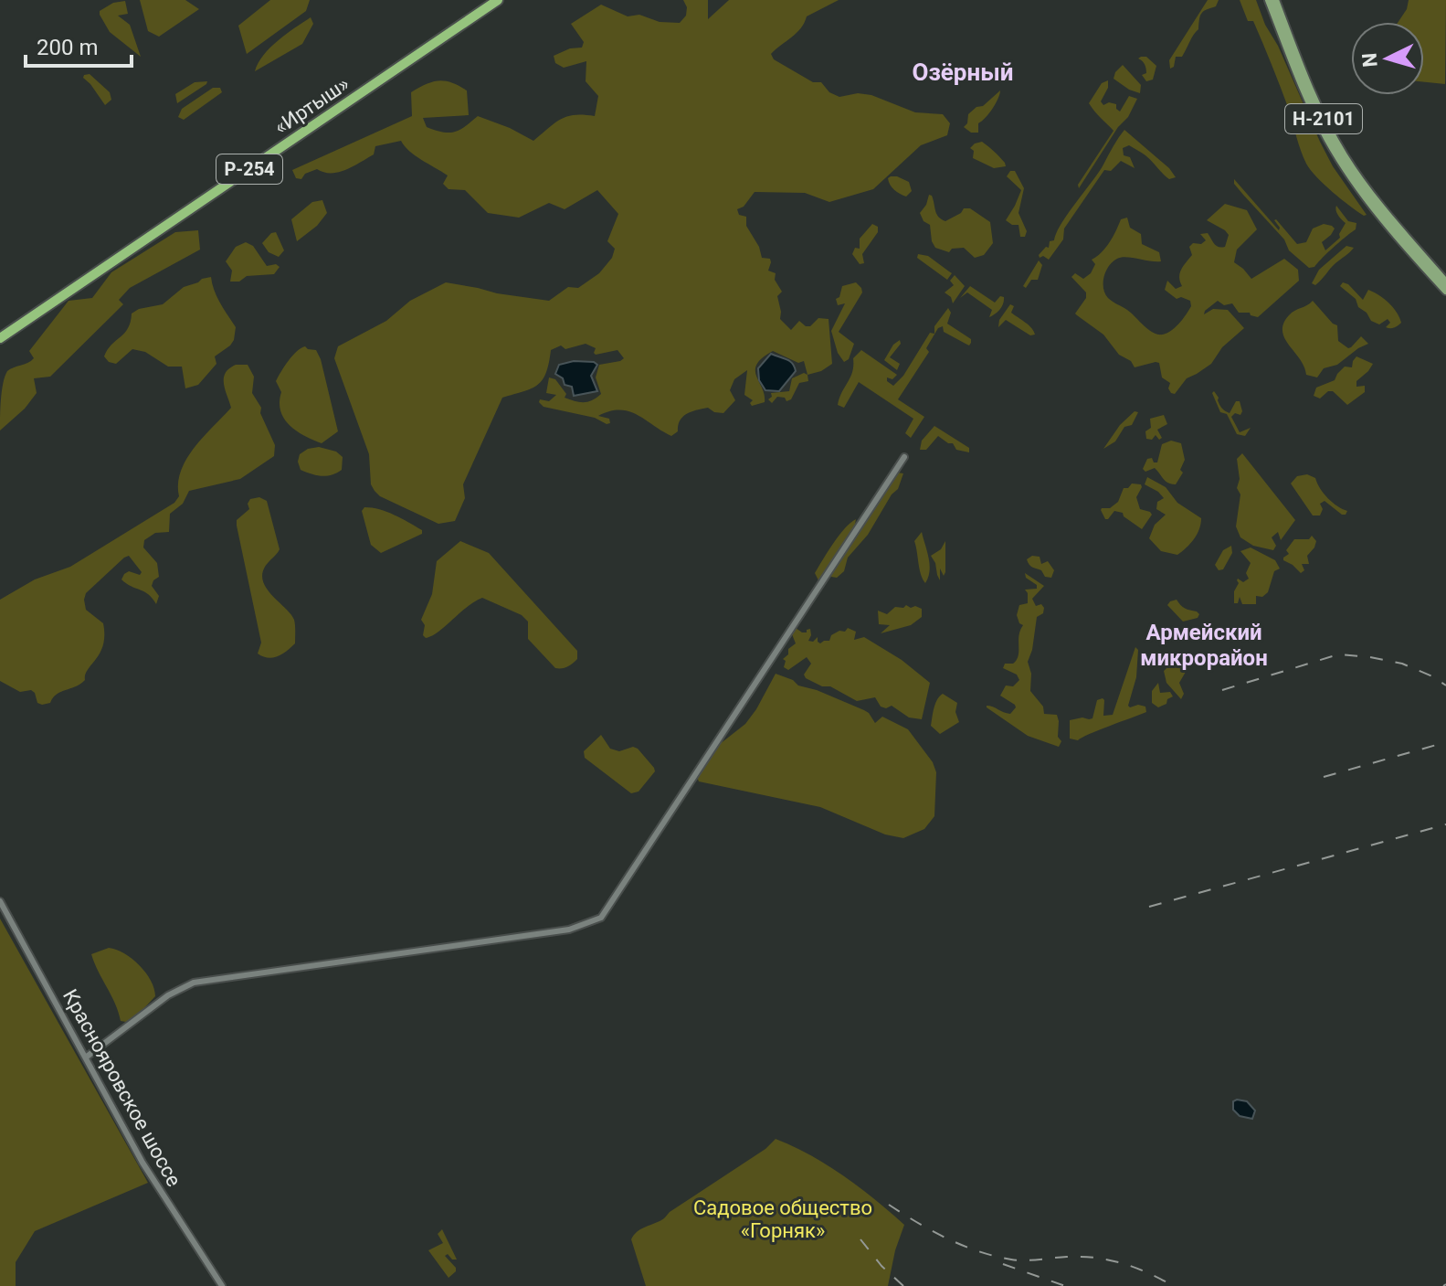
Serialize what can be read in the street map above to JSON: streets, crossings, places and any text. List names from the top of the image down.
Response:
{
  "streets": {
    "highway": ["«Иртыш»", "Р-254"],
    "main road": ["Н-2101"],
    "street": ["Краснояровское шоссе"]
  },
  "districts": ["Озёрный", "Армейский микрорайон"],
  "parks": ["Садовое общество «Горняк»"],
  "scale_bar": "200 m",
  "north": "left"
}
